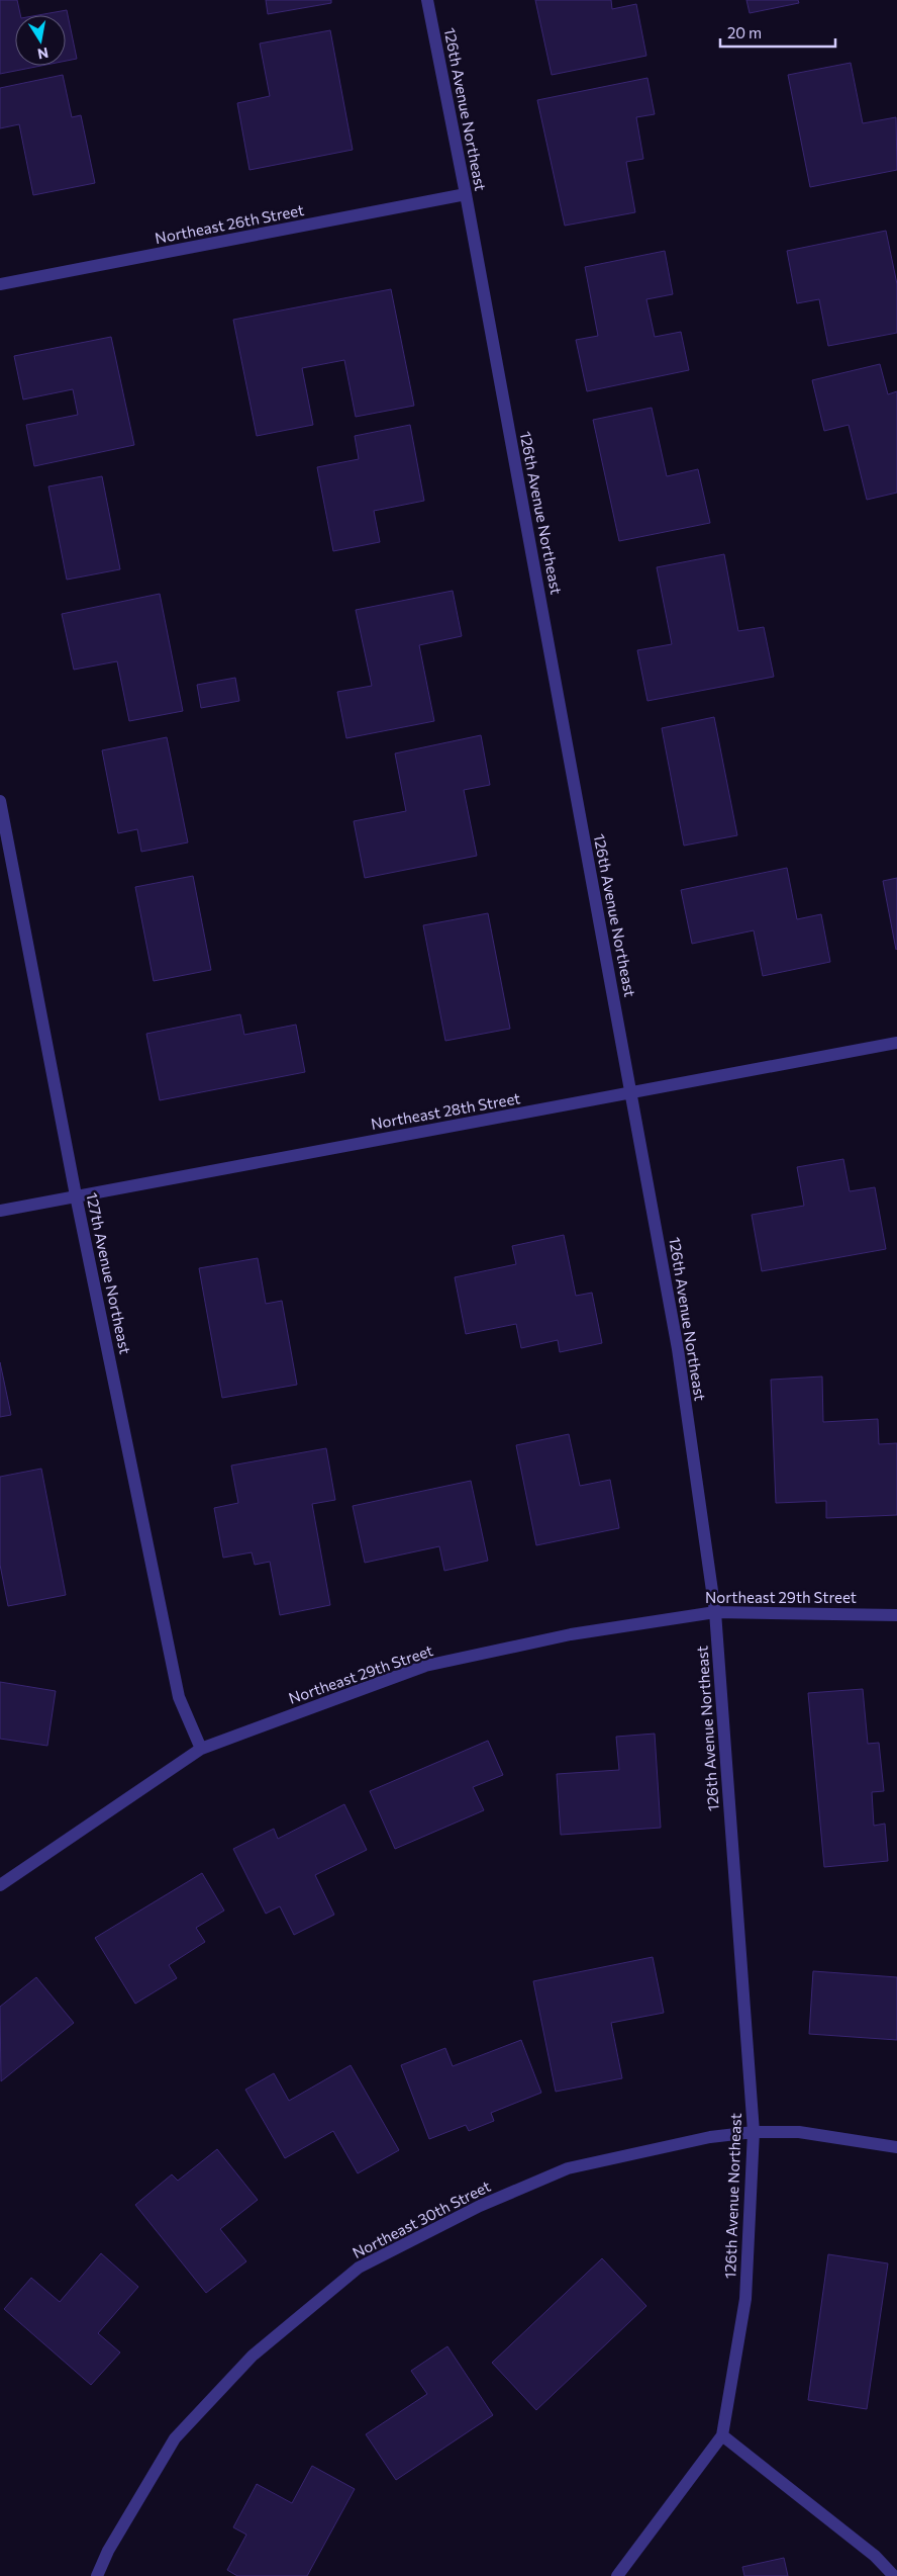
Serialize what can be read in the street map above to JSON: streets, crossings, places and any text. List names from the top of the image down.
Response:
{
  "streets": {
    "street": [
      "126th Avenue Northeast",
      "Northeast 26th Street",
      "Northeast 28th Street",
      "127th Avenue Northeast",
      "Northeast 29th Street",
      "Northeast 30th Street"
    ]
  },
  "crossings": [
    ["126th Avenue Northeast", "Northeast 26th Street"],
    ["126th Avenue Northeast", "Northeast 28th Street"],
    ["126th Avenue Northeast", "Northeast 29th Street"],
    ["126th Avenue Northeast", "Northeast 30th Street"],
    ["Northeast 28th Street", "127th Avenue Northeast"],
    ["127th Avenue Northeast", "Northeast 29th Street"]
  ],
  "scale_bar": "20 m",
  "north": "bottom"
}
